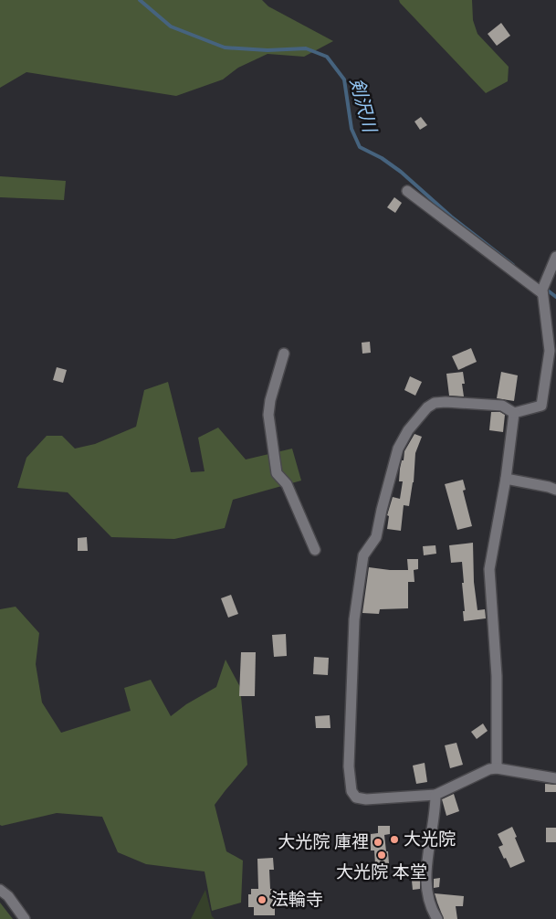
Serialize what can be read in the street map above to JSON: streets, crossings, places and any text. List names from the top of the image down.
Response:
{
  "water": ["剣沢川"],
  "places": [
    "大光院",
    "大光院 庫裡",
    "大光院 本堂",
    "法輪寺"
  ]
}
